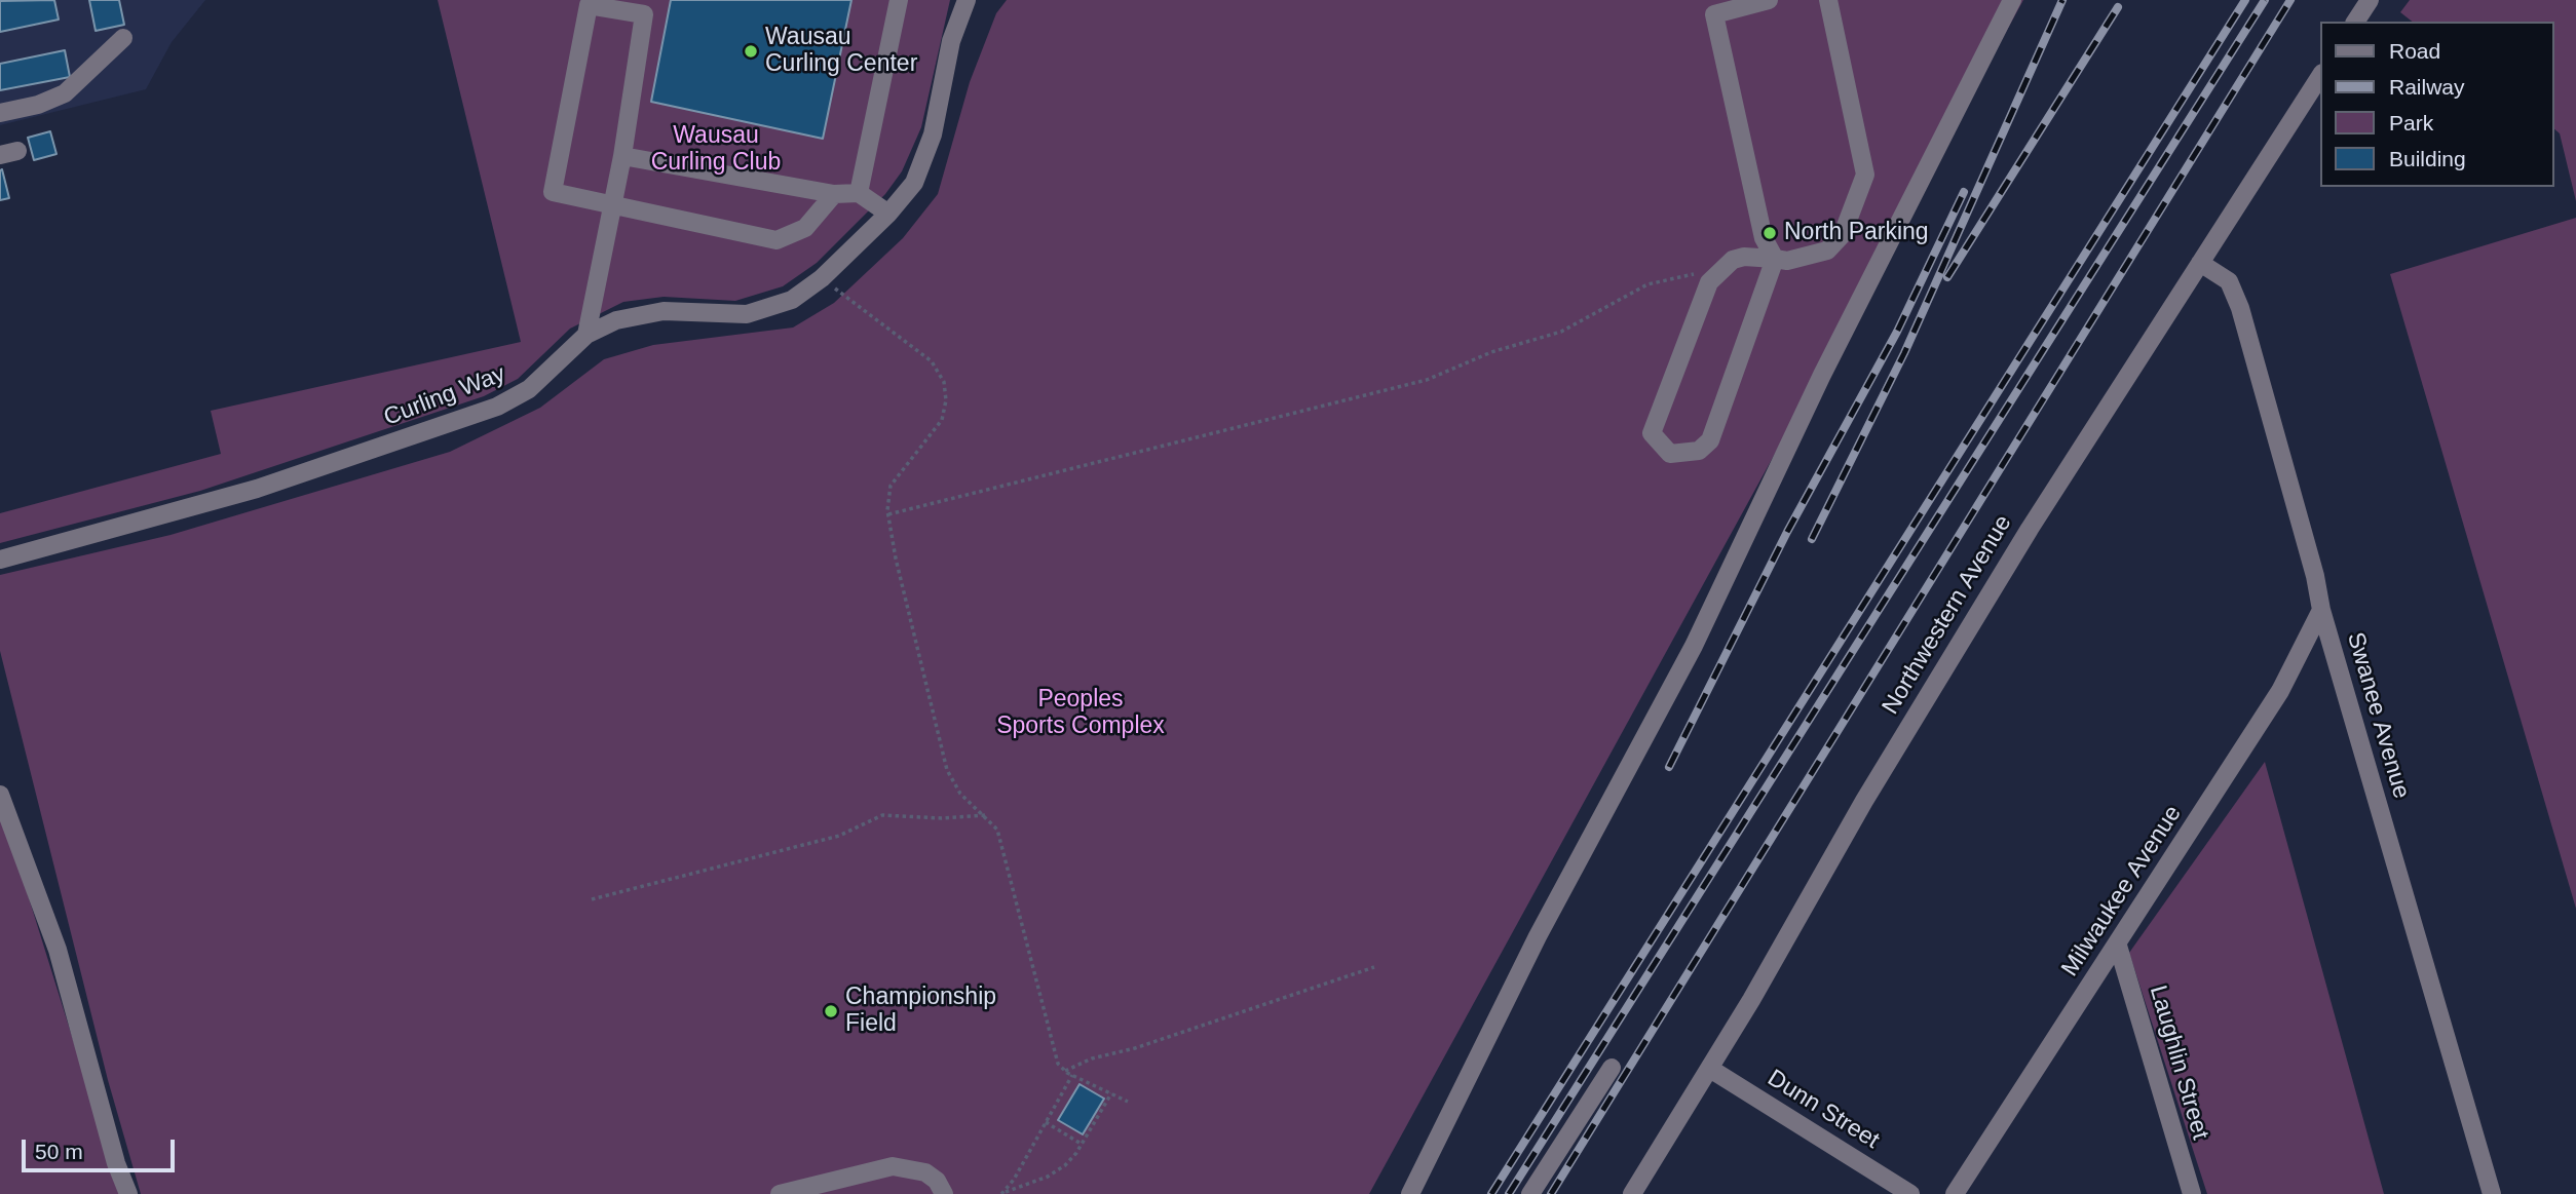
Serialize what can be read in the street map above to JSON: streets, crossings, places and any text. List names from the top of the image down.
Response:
{
  "streets": {
    "street": [
      "Curling Way",
      "Northwestern Avenue",
      "Swanee Avenue",
      "Milwaukee Avenue",
      "Laughlin Street",
      "Dunn Street"
    ]
  },
  "crossings": [
    ["Northwestern Avenue", "Swanee Avenue"],
    ["Northwestern Avenue", "Dunn Street"],
    ["Swanee Avenue", "Milwaukee Avenue"],
    ["Milwaukee Avenue", "Laughlin Street"]
  ],
  "parks": ["Wausau Curling Club", "Peoples Sports Complex"],
  "places": ["Wausau Curling Center", "North Parking", "Championship Field"],
  "legend": [
    "Road",
    "Railway",
    "Park",
    "Building"
  ],
  "scale_bar": "50 m"
}
